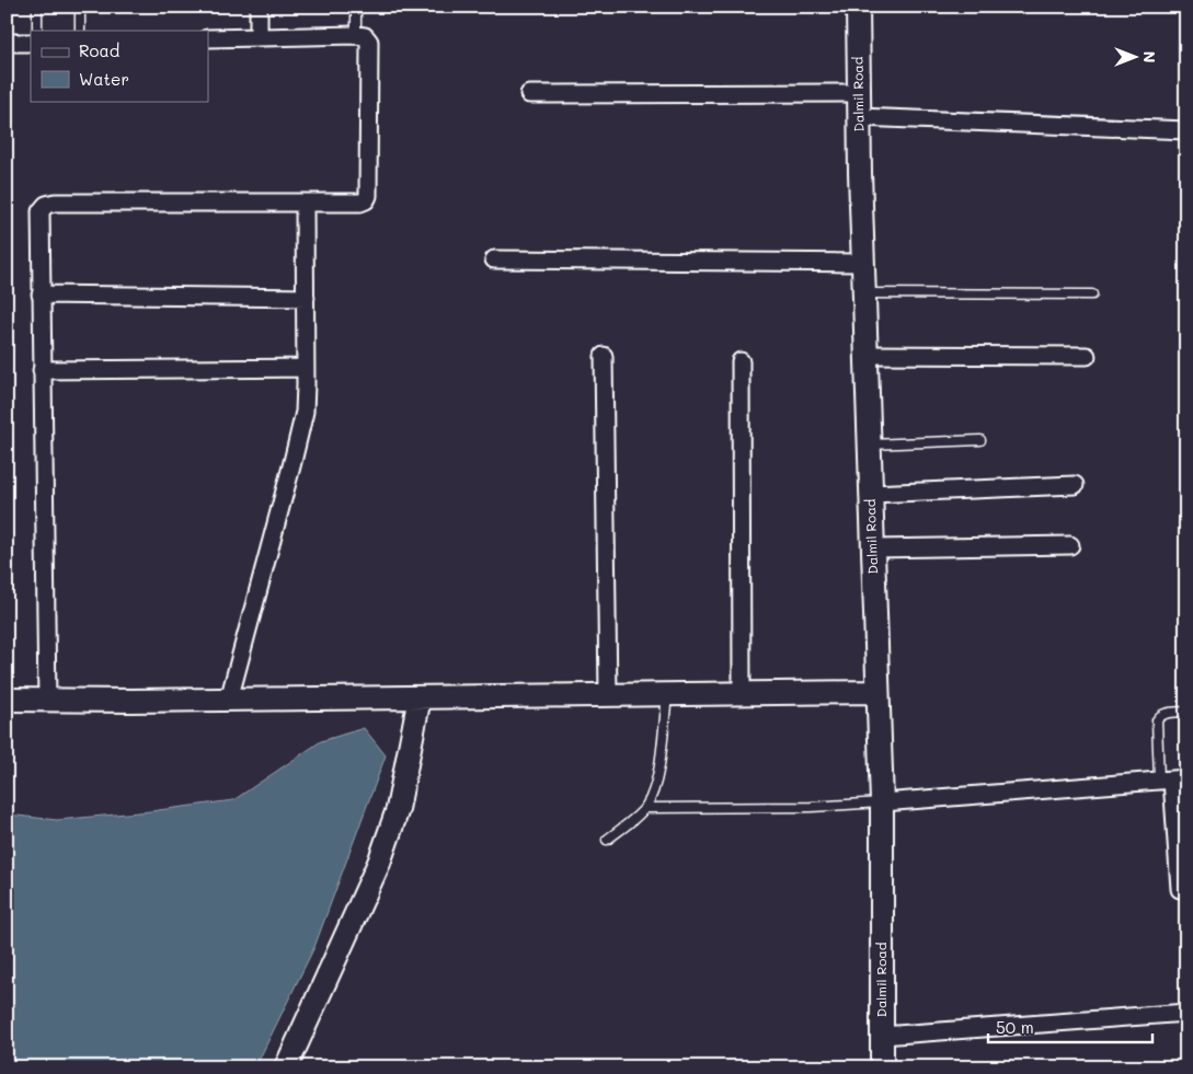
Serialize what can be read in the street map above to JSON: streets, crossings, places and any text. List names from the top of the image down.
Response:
{
  "streets": {
    "street": ["Dalmil Road"]
  },
  "legend": ["Road", "Water"],
  "scale_bar": "50 m",
  "north": "right"
}
